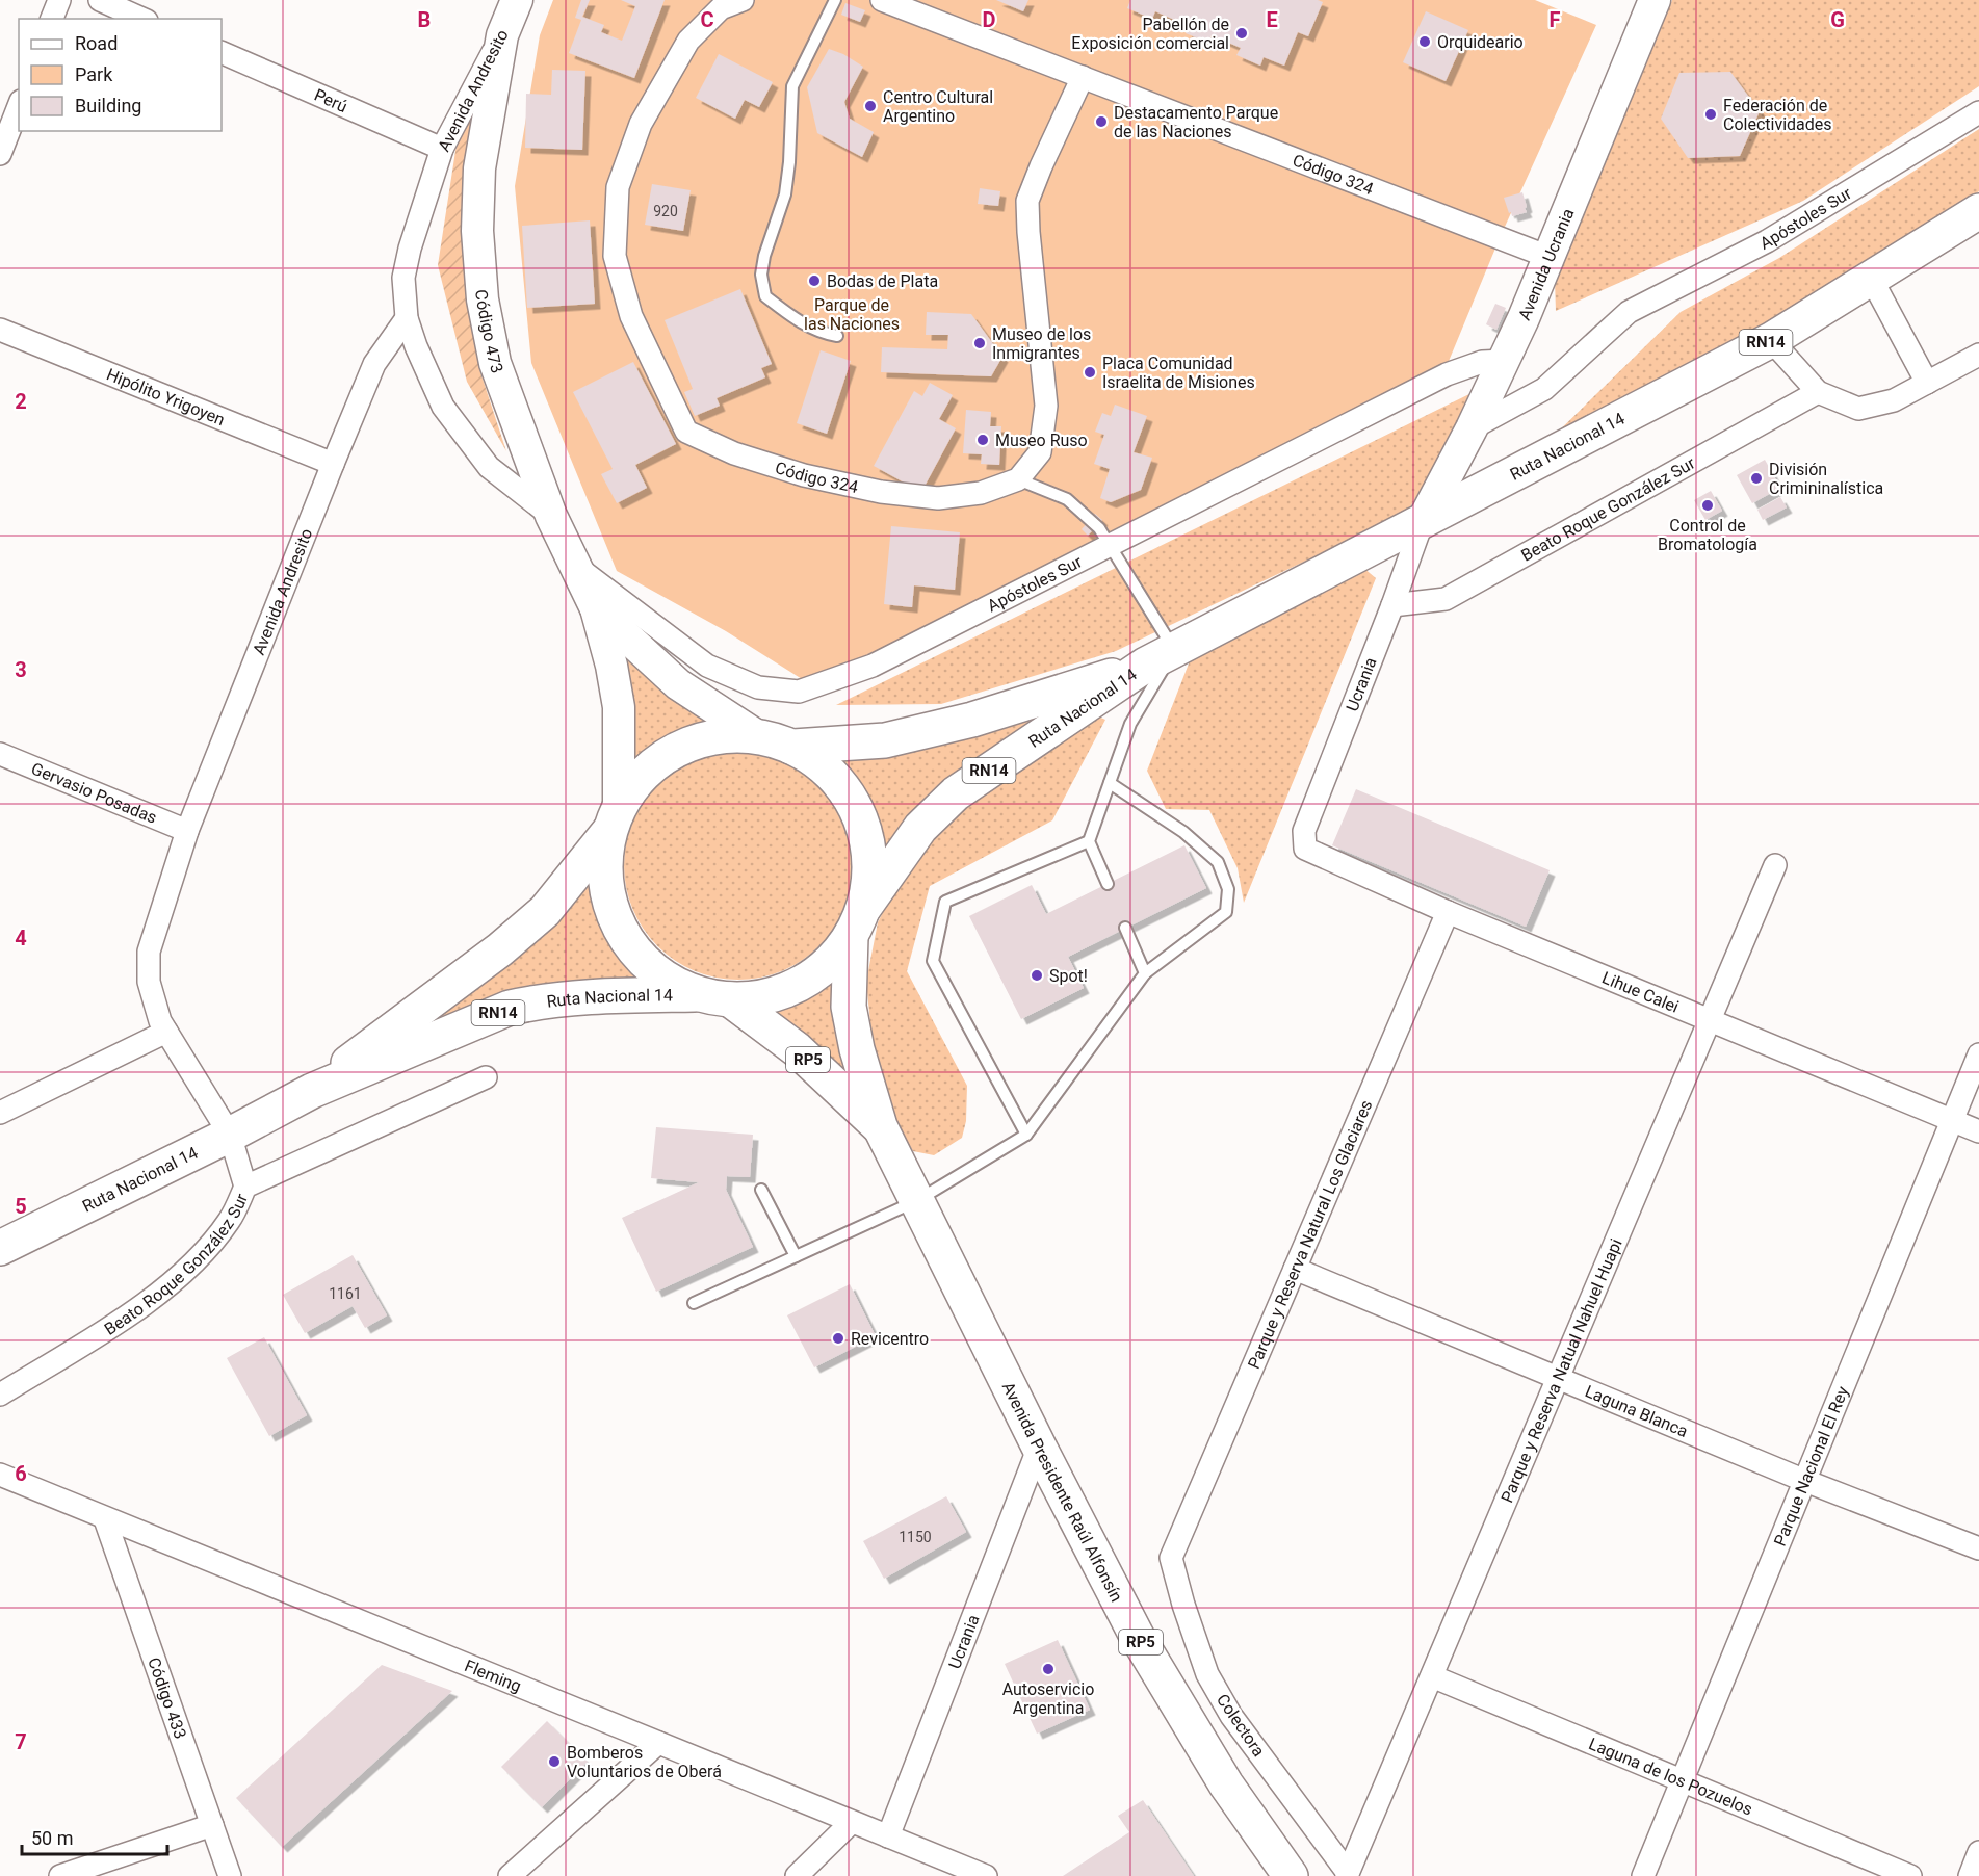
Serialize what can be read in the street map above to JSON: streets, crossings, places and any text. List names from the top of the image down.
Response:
{
  "streets": {
    "main road": [
      "Avenida Andresito",
      "Avenida Ucrania",
      "Código 473",
      "RN14",
      "Ruta Nacional 14",
      "RP5",
      "Avenida Presidente Raúl Alfonsín"
    ],
    "street": [
      "Perú",
      "Código 324",
      "Apóstoles Sur",
      "Hipólito Yrigoyen",
      "Beato Roque González Sur",
      "Ucrania",
      "Gervasio Posadas",
      "Lihue Calei",
      "Parque y Reserva Natural Los Glaciares",
      "Parque y Reserva Natual Nahuel Huapi",
      "Laguna Blanca",
      "Parque Nacional El Rey",
      "Fleming",
      "Código 433",
      "Colectora",
      "Laguna de los Pozuelos"
    ]
  },
  "crossings": [
    ["Avenida Andresito", "Perú"],
    ["Avenida Andresito", "Código 473"],
    ["Avenida Andresito", "Hipólito Yrigoyen"],
    ["Avenida Andresito", "Ruta Nacional 14"],
    ["Avenida Andresito", "Beato Roque González Sur"],
    ["Avenida Andresito", "Gervasio Posadas"],
    ["Código 324", "Avenida Ucrania"],
    ["Apóstoles Sur", "Avenida Ucrania"],
    ["Apóstoles Sur", "Código 473"],
    ["Avenida Ucrania", "Ruta Nacional 14"],
    ["Avenida Ucrania", "Ucrania"],
    ["RN14", "Ruta Nacional 14"],
    ["RN14", "Avenida Presidente Raúl Alfonsín"],
    ["Ruta Nacional 14", "Ucrania"],
    ["Ruta Nacional 14", "Avenida Presidente Raúl Alfonsín"],
    ["Beato Roque González Sur", "Ucrania"],
    ["Ucrania", "Lihue Calei"],
    ["Ucrania", "Avenida Presidente Raúl Alfonsín"],
    ["Ucrania", "Fleming"],
    ["Lihue Calei", "Parque y Reserva Natural Los Glaciares"],
    ["Lihue Calei", "Parque y Reserva Natual Nahuel Huapi"],
    ["Lihue Calei", "Parque Nacional El Rey"],
    ["Parque y Reserva Natural Los Glaciares", "Laguna Blanca"],
    ["Parque y Reserva Natural Los Glaciares", "Colectora"],
    ["Parque y Reserva Natual Nahuel Huapi", "Laguna Blanca"],
    ["Parque y Reserva Natual Nahuel Huapi", "Colectora"],
    ["Parque y Reserva Natual Nahuel Huapi", "Laguna de los Pozuelos"],
    ["Laguna Blanca", "Parque Nacional El Rey"],
    ["Parque Nacional El Rey", "Laguna de los Pozuelos"],
    ["Fleming", "Código 433"]
  ],
  "parks": ["Parque de las Naciones"],
  "places": [
    "Pabellón de Exposición comercial",
    "Orquideario",
    "Centro Cultural Argentino",
    "Federación de Colectividades",
    "Destacamento Parque de las Naciones",
    "Bodas de Plata",
    "Museo de los Inmigrantes",
    "Placa Comunidad Israelita de Misiones",
    "Museo Ruso",
    "División Crimininalística",
    "Control de Bromatología",
    "Spot!",
    "Revicentro",
    "Autoservicio Argentina",
    "Bomberos Voluntarios de Oberá"
  ],
  "house_numbers": ["920", "1161", "1150"],
  "legend": ["Road", "Park", "Building"],
  "scale_bar": "50 m",
  "grid": {
    "columns": [
      "B",
      "C",
      "D",
      "E",
      "F",
      "G"
    ],
    "rows": [
      "2",
      "3",
      "4",
      "5",
      "6",
      "7"
    ]
  }
}
